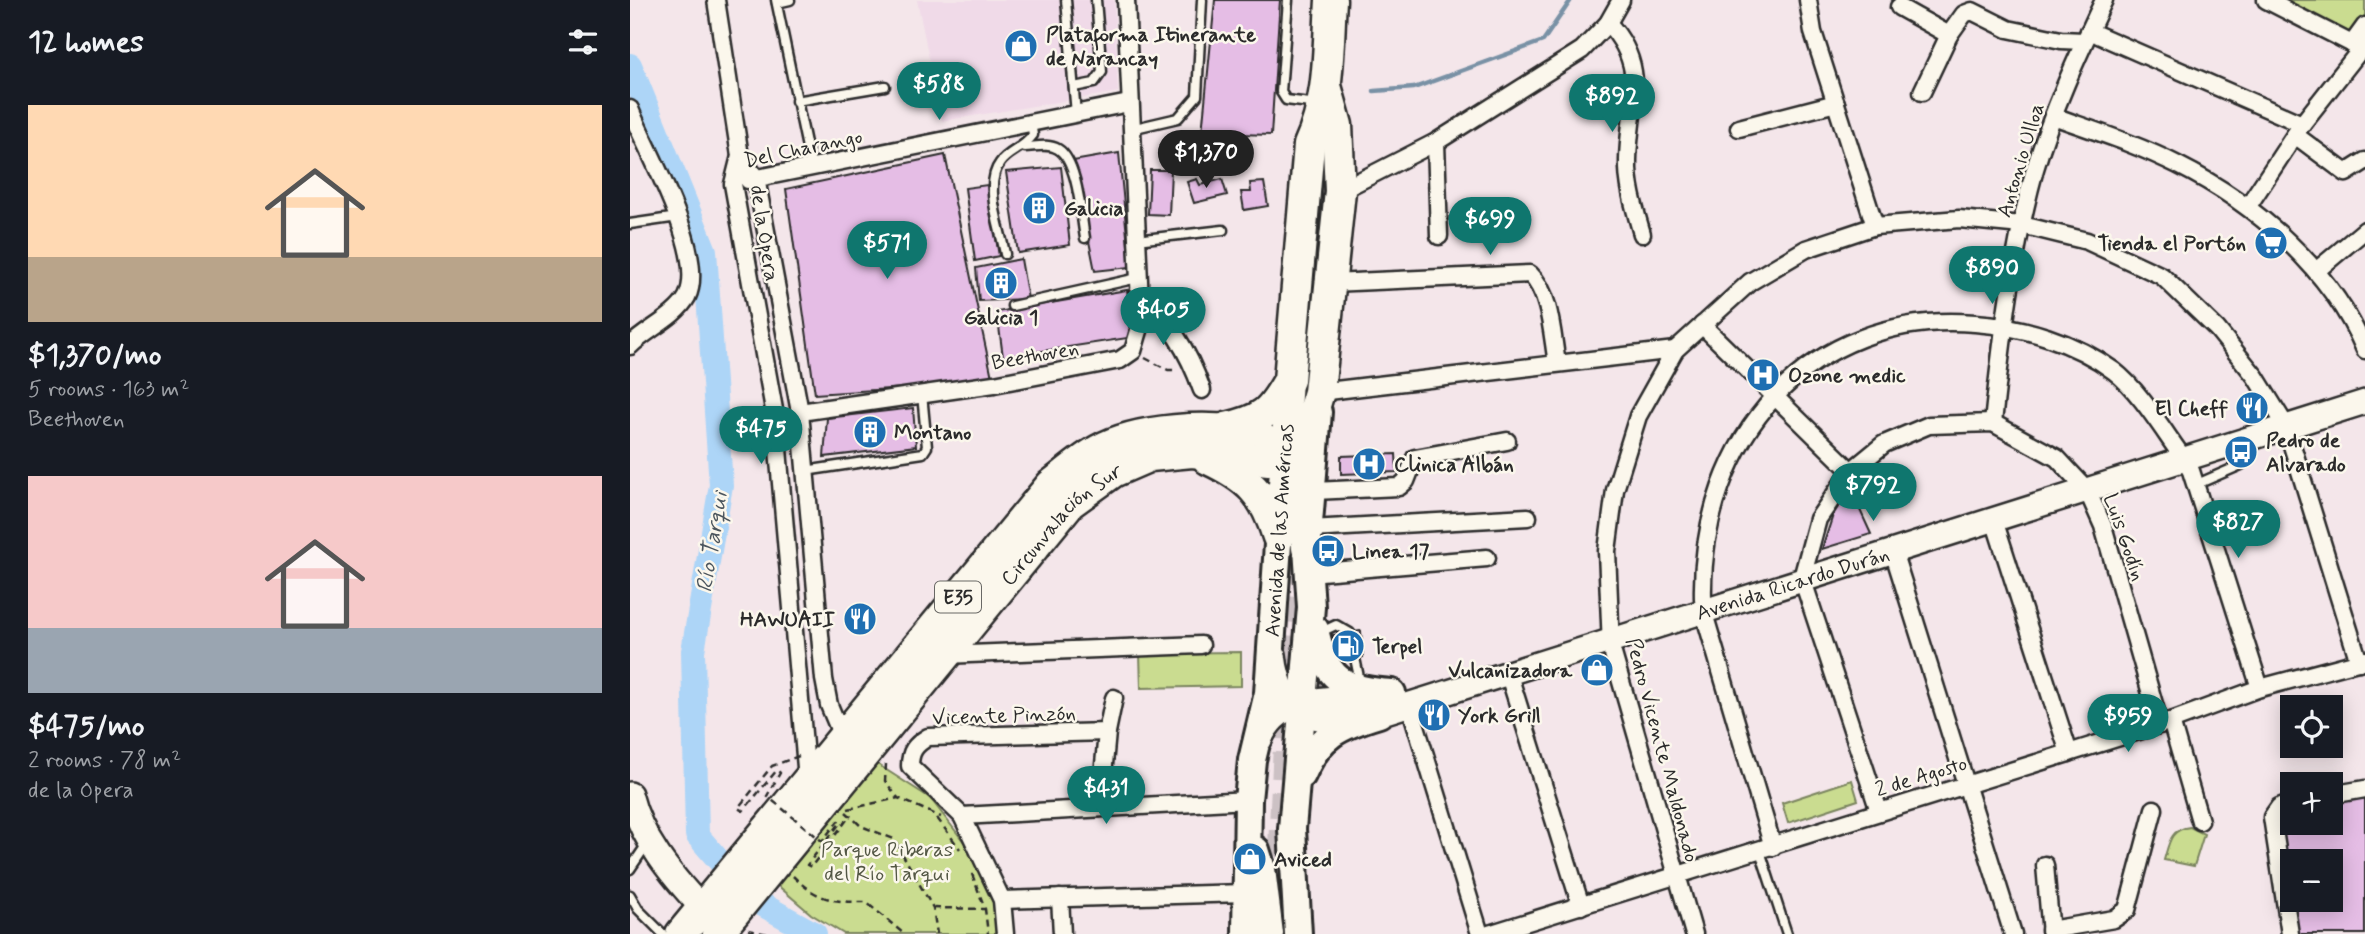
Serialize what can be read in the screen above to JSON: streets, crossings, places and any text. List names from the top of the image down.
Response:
{
  "streets": {
    "highway": ["Circunvalación Sur", "Avenida de las Américas", "E35"],
    "street": [
      "Del Charango",
      "Antonio Ulloa",
      "de la Opera",
      "Beethoven",
      "Luis Godín",
      "Avenida Ricardo Durán",
      "Vicente Pinzón",
      "Pedro Vicente Maldonado",
      "2 de Agosto"
    ]
  },
  "crossings": [
    ["Del Charango", "de la Opera"],
    ["Del Charango", "Beethoven"],
    ["Antonio Ulloa", "Luis Godín"],
    ["Antonio Ulloa", "Pedro Vicente Maldonado"],
    ["de la Opera", "Beethoven"],
    ["de la Opera", "Circunvalación Sur"],
    ["Circunvalación Sur", "Avenida de las Américas"],
    ["Circunvalación Sur", "E35"],
    ["Avenida de las Américas", "E35"],
    ["Luis Godín", "Avenida Ricardo Durán"],
    ["Luis Godín", "2 de Agosto"],
    ["Avenida Ricardo Durán", "Pedro Vicente Maldonado"],
    ["Pedro Vicente Maldonado", "2 de Agosto"]
  ],
  "water": ["Río Tarqui"],
  "parks": ["Parque Riberas del Río Tarqui"],
  "places": {
    "shop": ["Plataforma Itinerante de Narancay", "Vulcanizadora", "Aviced"],
    "building": ["Galicia", "Galicia 1", "Montano"],
    "supermarket": ["Tienda el Portón"],
    "hospital": ["Ozone medic", "Clinica Albán"],
    "restaurant": ["El Cheff", "HAWUAII", "York Grill"],
    "bus stop": ["Pedro de Alvarado", "Linea 17"],
    "fuel station": ["Terpel"]
  },
  "page": {
    "heading": "12 homes",
    "price": [
      "$588",
      "$892",
      "$1,370",
      "$699",
      "$571",
      "$890",
      "$405",
      "$475",
      "$792",
      "$827",
      "$959",
      "$431"
    ],
    "list": [
      {
        "name": "$1,370/mo",
        "note": "5 rooms · 163 m² · Beethoven"
      },
      {
        "name": "$475/mo",
        "note": "2 rooms · 78 m² · de la Opera"
      }
    ],
    "map_buttons": ["+", "−"]
  }
}
